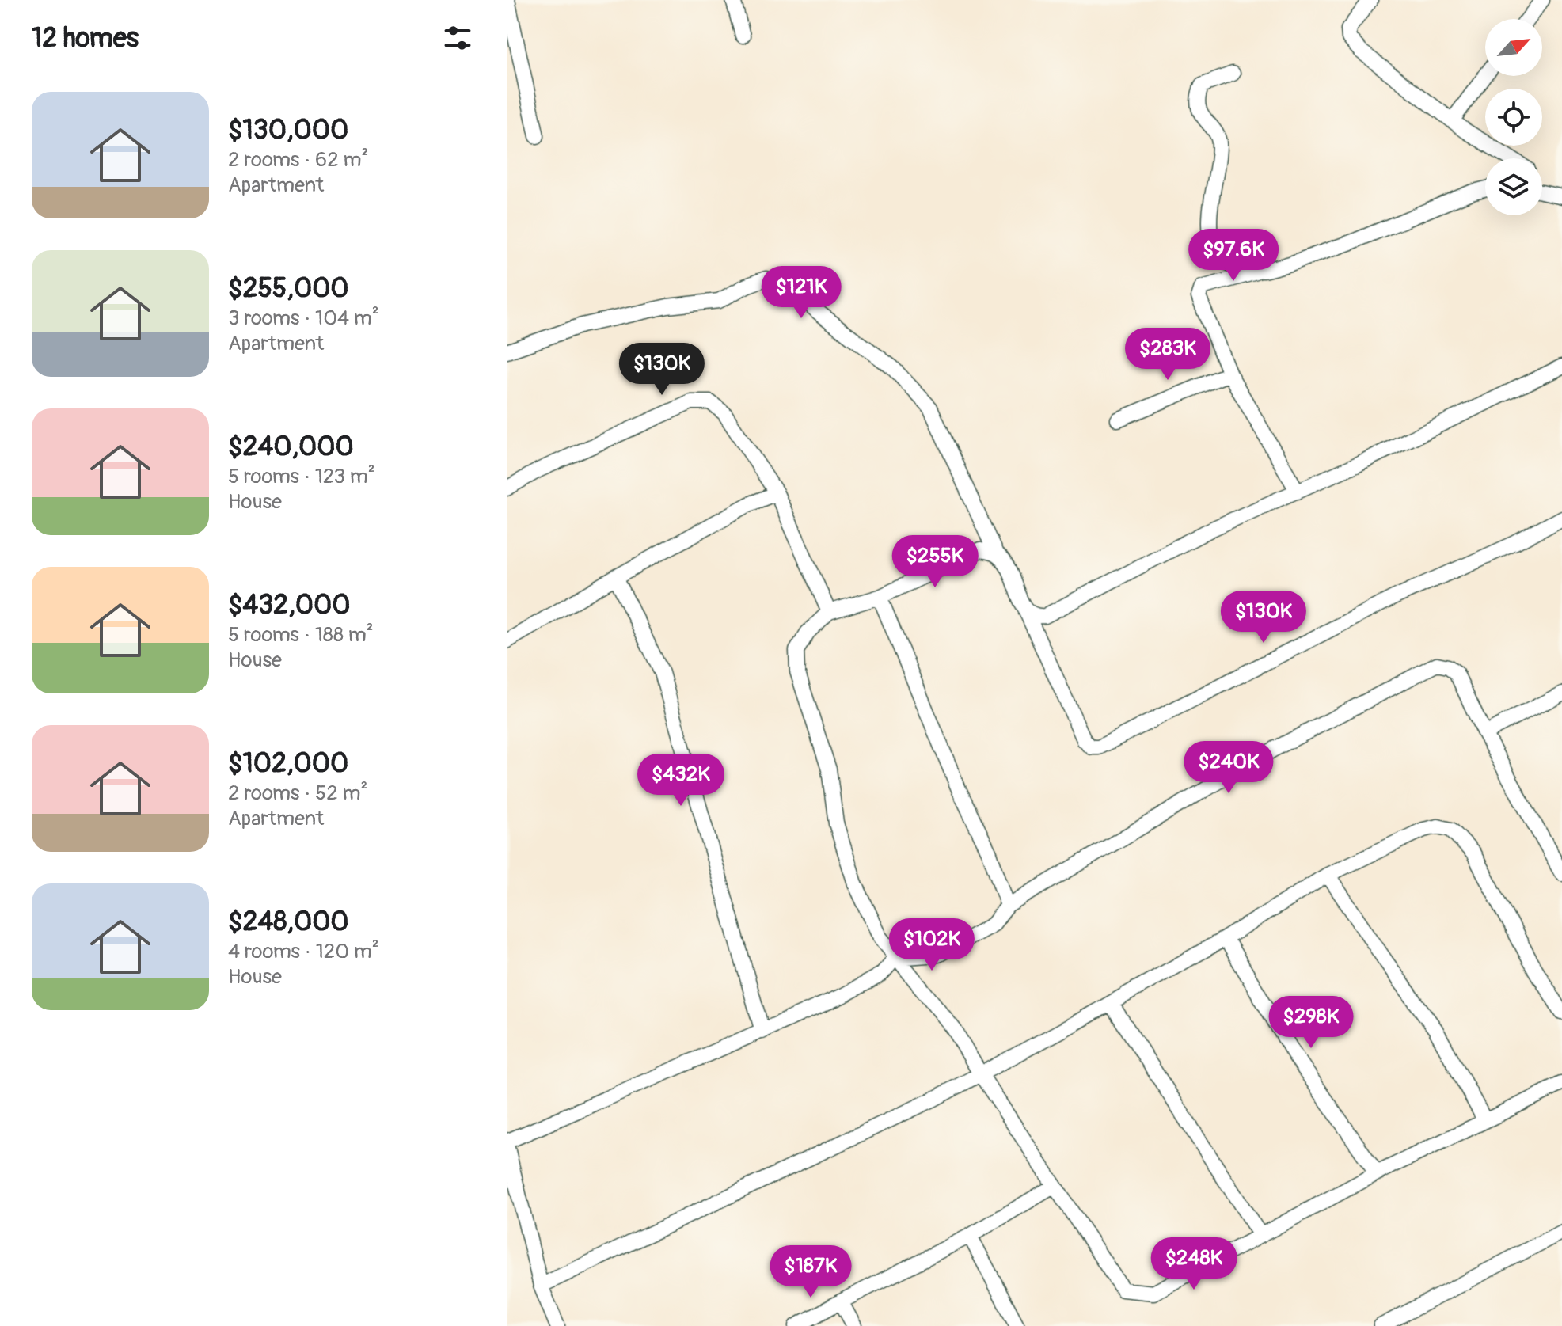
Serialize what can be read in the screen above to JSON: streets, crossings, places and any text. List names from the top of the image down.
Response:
{
  "north": "top right",
  "page": {
    "heading": "12 homes",
    "list": [
      {
        "name": "$130,000",
        "note": "2 rooms · 62 m² · Apartment"
      },
      {
        "name": "$255,000",
        "note": "3 rooms · 104 m² · Apartment"
      },
      {
        "name": "$240,000",
        "note": "5 rooms · 123 m² · House"
      },
      {
        "name": "$432,000",
        "note": "5 rooms · 188 m² · House"
      },
      {
        "name": "$102,000",
        "note": "2 rooms · 52 m² · Apartment"
      },
      {
        "name": "$248,000",
        "note": "4 rooms · 120 m² · House"
      }
    ],
    "price": [
      "$97.6K",
      "$121K",
      "$283K",
      "$130K",
      "$255K",
      "$130K",
      "$240K",
      "$432K",
      "$102K",
      "$298K",
      "$248K",
      "$187K"
    ]
  }
}
